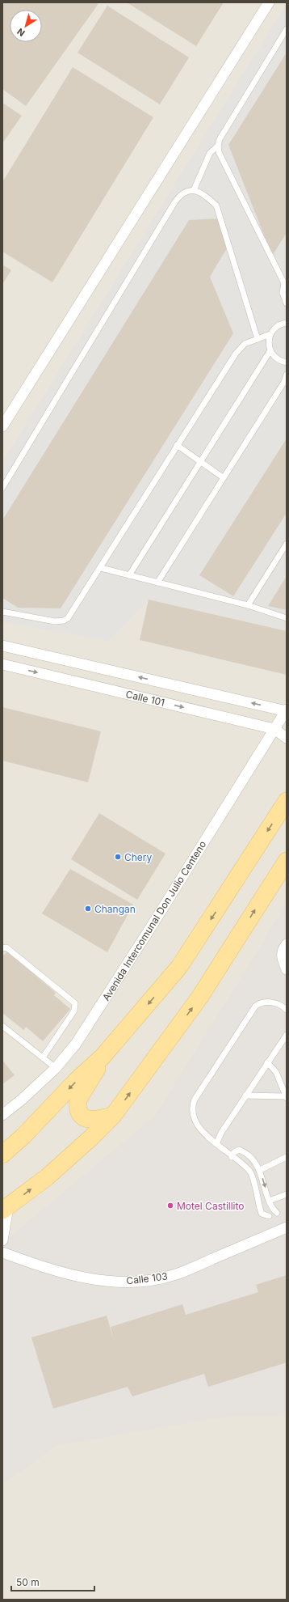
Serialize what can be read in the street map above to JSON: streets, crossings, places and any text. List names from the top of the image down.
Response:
{
  "streets": {
    "street": ["Calle 101", "Avenida Intercomunal Don Julio Centeno", "Calle 103"]
  },
  "crossings": [
    ["Calle 101", "Avenida Intercomunal Don Julio Centeno"]
  ],
  "places": ["Chery", "Changan", "Motel Castillito"],
  "scale_bar": "50 m",
  "north": "bottom left"
}
